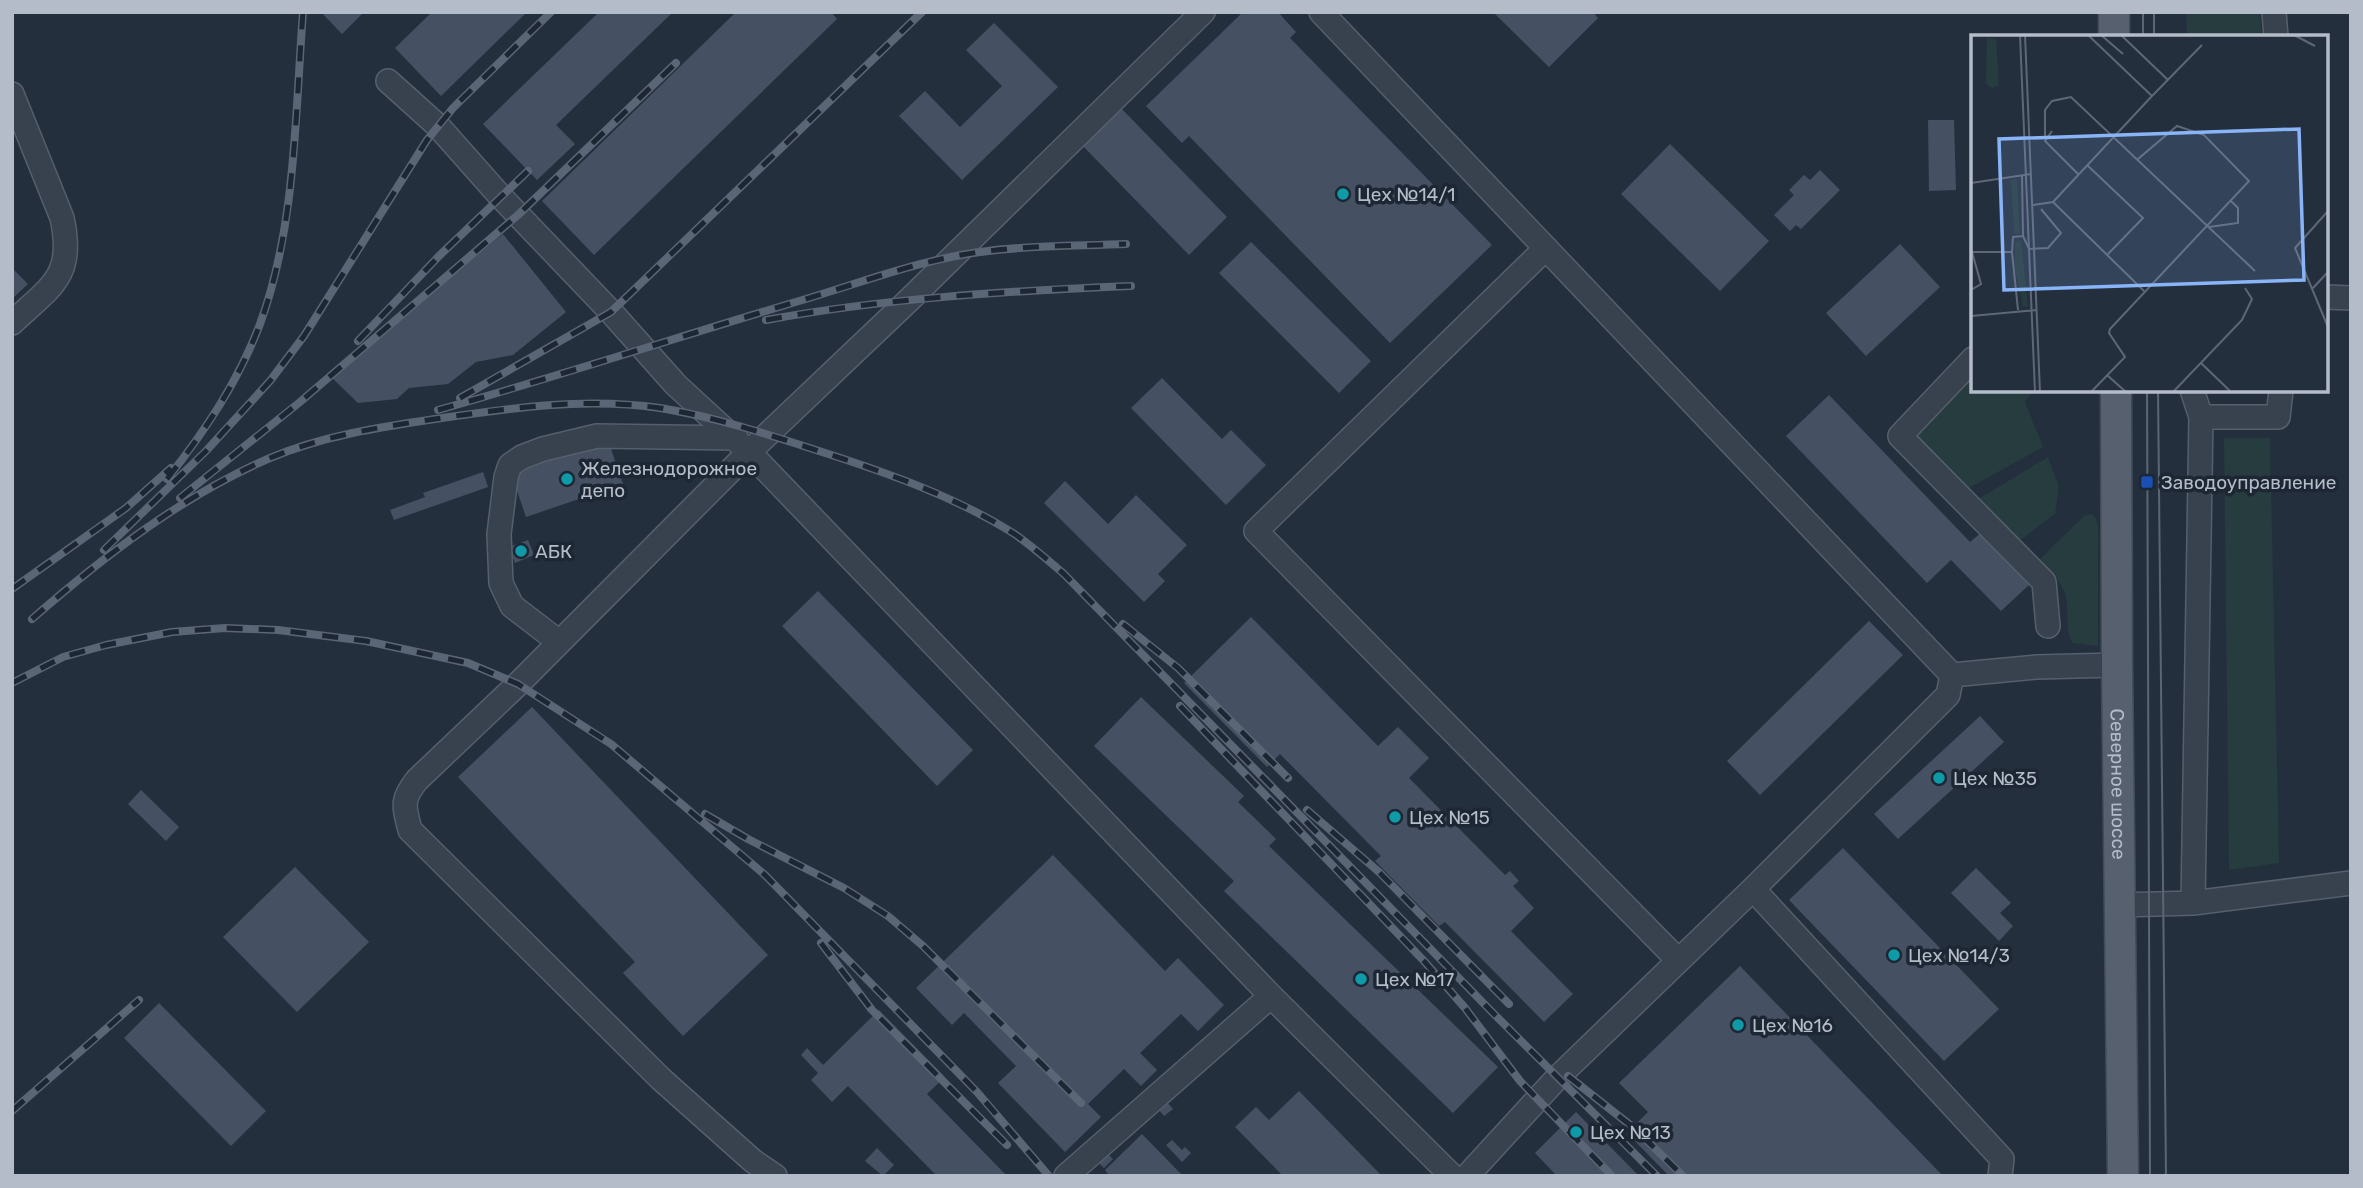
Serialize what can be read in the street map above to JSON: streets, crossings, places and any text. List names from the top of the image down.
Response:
{
  "streets": {
    "main road": ["Северное шоссе"]
  },
  "places": {
    "other": [
      "Цех №14/1",
      "Железнодорожное депо",
      "АБК",
      "Цех №35",
      "Цех №15",
      "Цех №14/3",
      "Цех №17",
      "Цех №16",
      "Цех №13"
    ],
    "transit": ["Заводоуправление"]
  }
}
